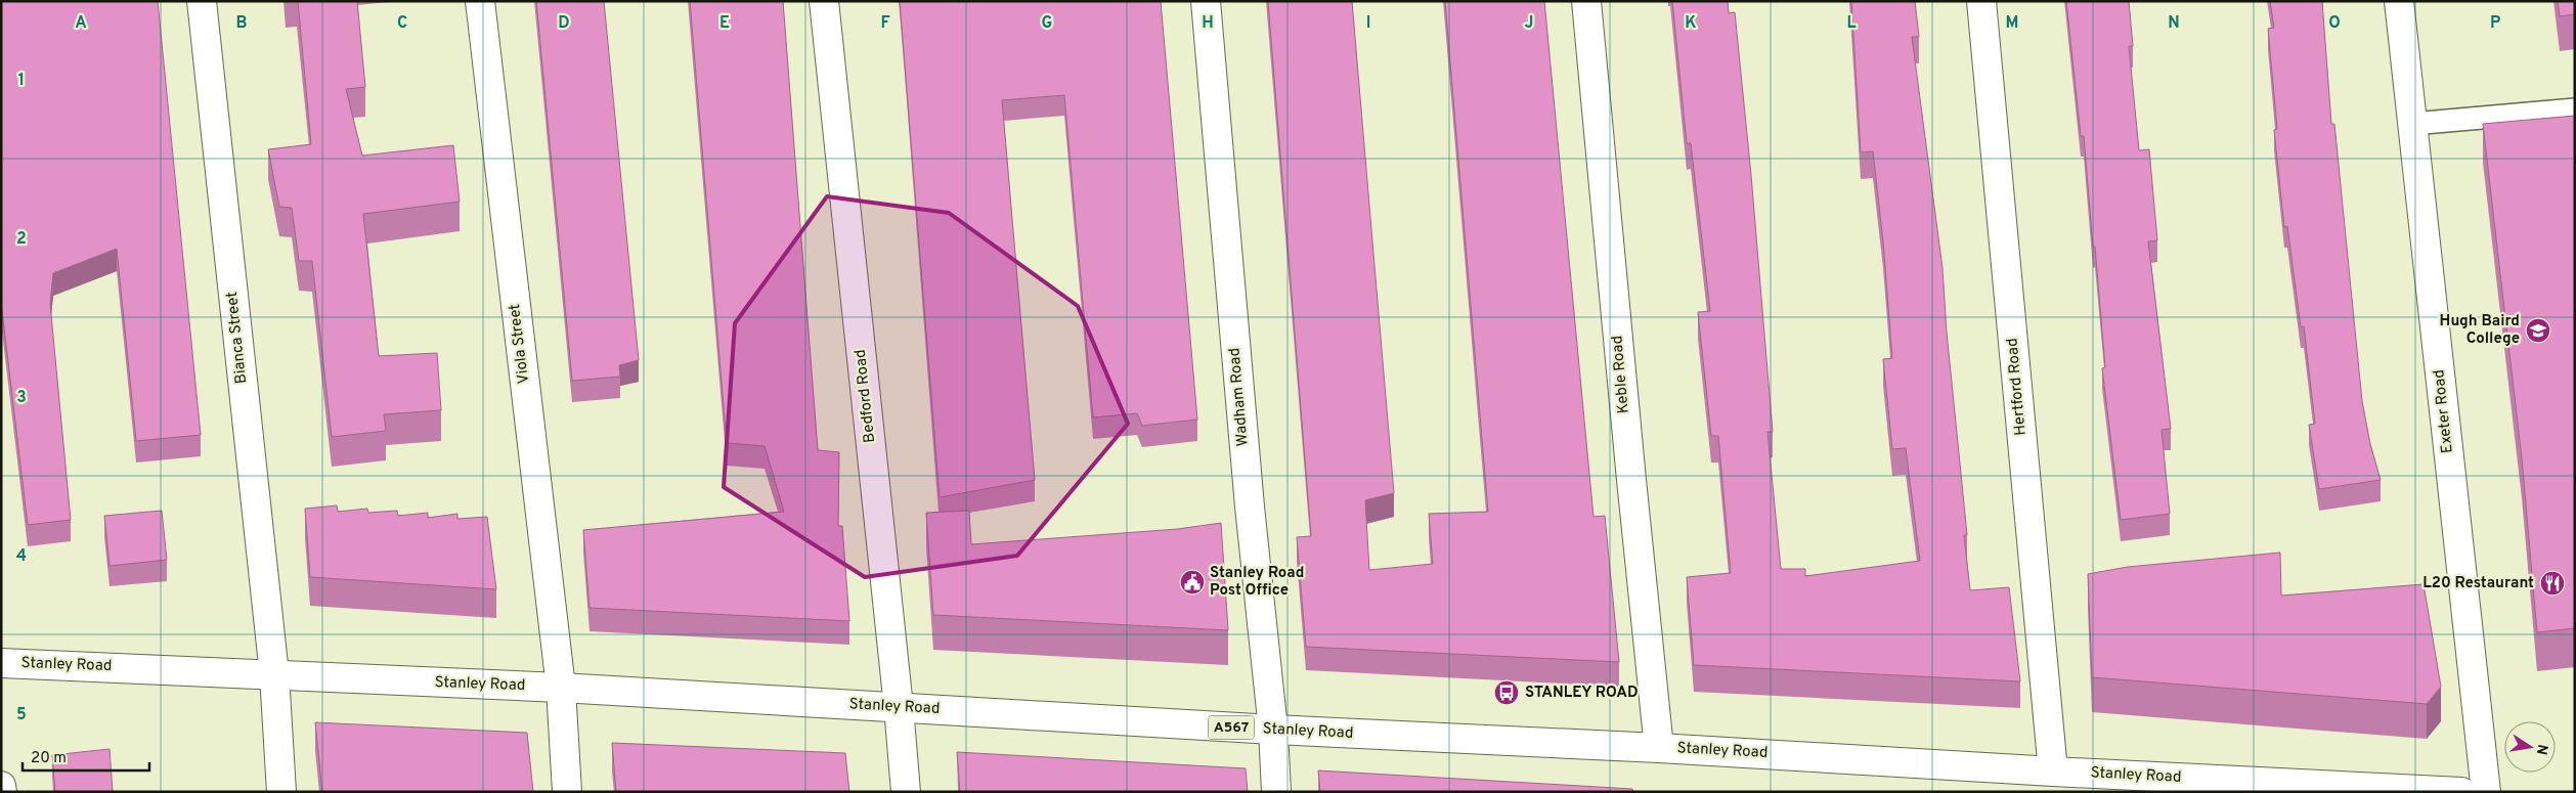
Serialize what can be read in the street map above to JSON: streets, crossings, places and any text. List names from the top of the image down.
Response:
{
  "streets": {
    "street": [
      "Bianca Street",
      "Viola Street",
      "Keble Road",
      "Hertford Road",
      "Bedford Road",
      "Wadham Road",
      "Exeter Road",
      "Stanley Road",
      "A567"
    ]
  },
  "crossings": [
    ["Bianca Street", "Stanley Road"],
    ["Viola Street", "Stanley Road"],
    ["Keble Road", "Stanley Road"],
    ["Hertford Road", "Stanley Road"],
    ["Bedford Road", "Stanley Road"],
    ["Wadham Road", "Stanley Road"]
  ],
  "places": {
    "school or university": ["Hugh Baird College"],
    "public building": ["Stanley Road Post Office"],
    "restaurant": ["L20 Restaurant"],
    "bus stop": ["STANLEY ROAD"]
  },
  "scale_bar": "20 m",
  "north": "right",
  "grid": {
    "columns": [
      "A",
      "B",
      "C",
      "D",
      "E",
      "F",
      "G",
      "H",
      "I",
      "J",
      "K",
      "L",
      "M",
      "N",
      "O",
      "P"
    ],
    "rows": [
      "1",
      "2",
      "3",
      "4",
      "5"
    ]
  }
}
